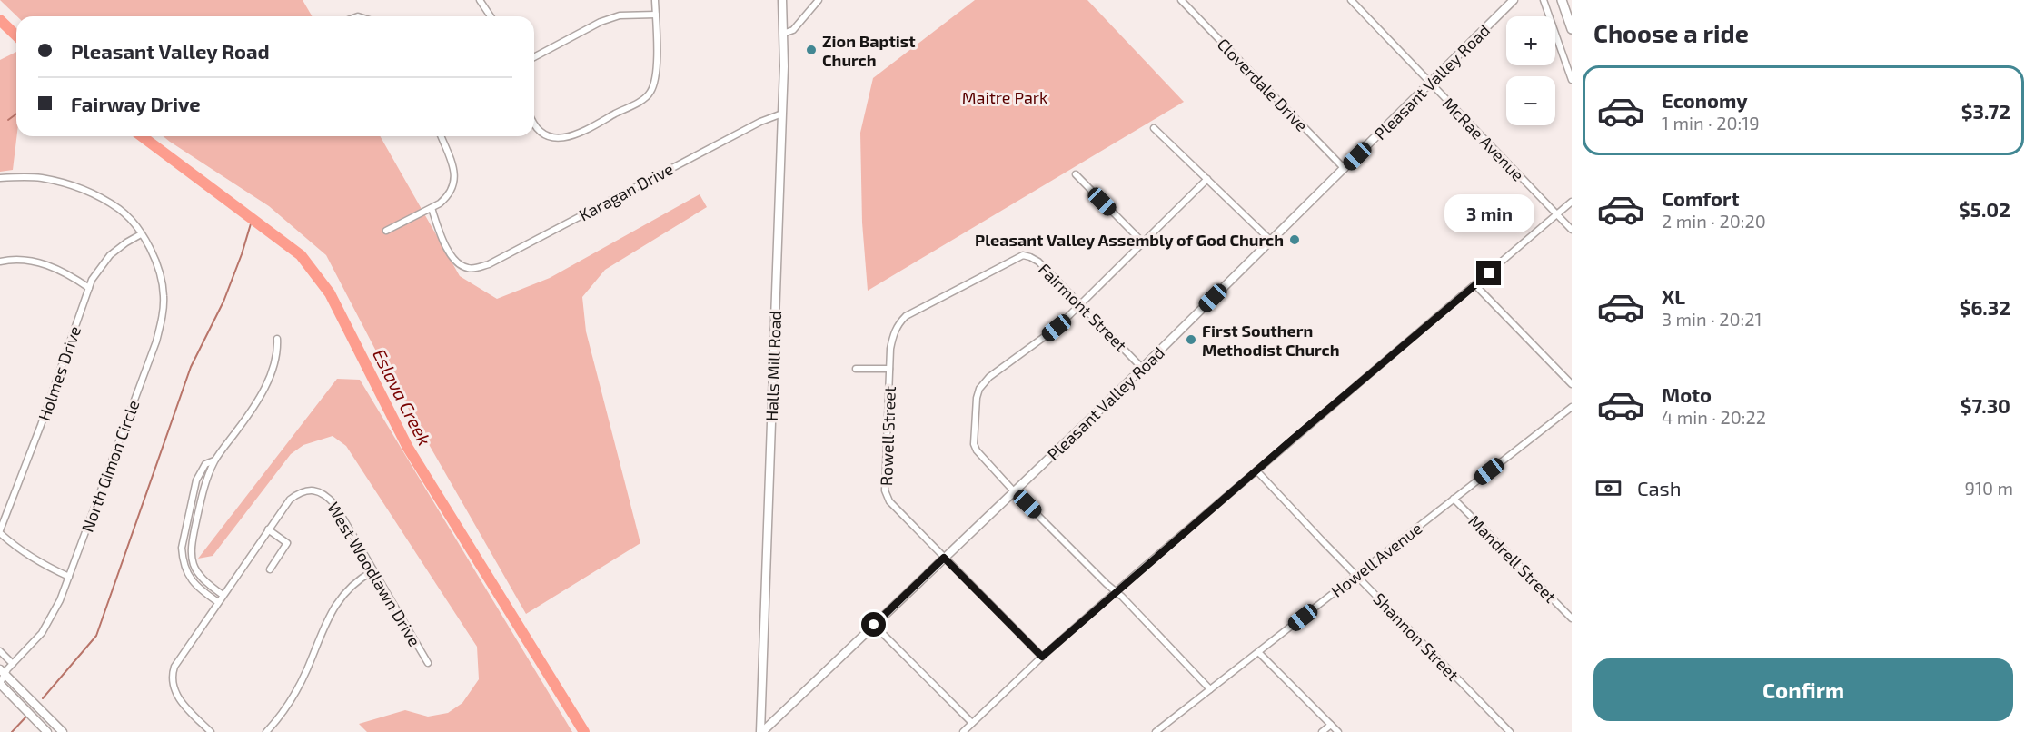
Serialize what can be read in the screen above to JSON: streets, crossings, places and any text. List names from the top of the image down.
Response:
{
  "streets": {
    "street": [
      "Pleasant Valley Road",
      "Cloverdale Drive",
      "McRae Avenue",
      "Karagan Drive",
      "Fairmont Street",
      "Halls Mill Road",
      "Holmes Drive",
      "Rowell Street",
      "North Gimon Circle",
      "Mandrell Street",
      "Howell Avenue",
      "West Woodlawn Drive",
      "Shannon Street"
    ]
  },
  "crossings": [
    ["Pleasant Valley Road", "Cloverdale Drive"],
    ["Pleasant Valley Road", "McRae Avenue"],
    ["Pleasant Valley Road", "Fairmont Street"],
    ["Pleasant Valley Road", "Halls Mill Road"],
    ["Pleasant Valley Road", "Rowell Street"],
    ["Karagan Drive", "Halls Mill Road"],
    ["Fairmont Street", "Rowell Street"],
    ["Holmes Drive", "North Gimon Circle"],
    ["Mandrell Street", "Howell Avenue"],
    ["Howell Avenue", "Shannon Street"]
  ],
  "water": ["Eslava Creek"],
  "parks": ["Maitre Park"],
  "places": ["Zion Baptist Church", "Pleasant Valley Assembly of God Church", "First Southern Methodist Church"],
  "page": {
    "heading": "Choose a ride",
    "map_buttons": ["+", "−"],
    "banner": ["Pleasant Valley Road", "Fairway Drive"],
    "list": [
      {
        "name": "Economy",
        "note": "1 min · 20:19",
        "value": "$3.72"
      },
      {
        "name": "Comfort",
        "note": "2 min · 20:20",
        "value": "$5.02"
      },
      {
        "name": "XL",
        "note": "3 min · 20:21",
        "value": "$6.32"
      },
      {
        "name": "Moto",
        "note": "4 min · 20:22",
        "value": "$7.30"
      }
    ],
    "bubble": "3 min",
    "pay": ["Cash", "910 m"],
    "buttons": "Confirm"
  }
}
